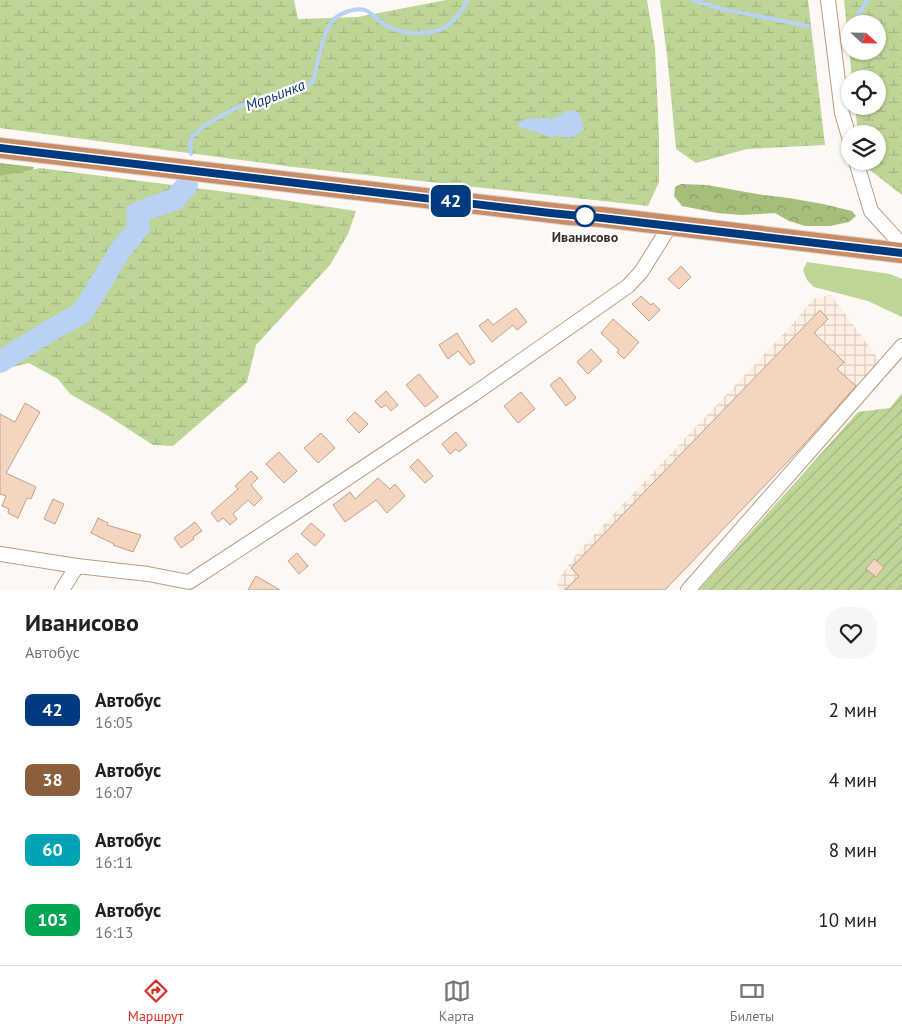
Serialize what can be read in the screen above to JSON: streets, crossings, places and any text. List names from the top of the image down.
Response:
{
  "water": ["Марьинка"],
  "places": ["Иванисово"],
  "lines": ["bus line 42"],
  "north": "right",
  "page": {
    "on_map": "42",
    "heading": ["Иванисово", "Автобус"],
    "list": [
      {
        "mark": "42",
        "name": "Автобус",
        "note": "16:05",
        "value": "2 мин"
      },
      {
        "mark": "38",
        "name": "Автобус",
        "note": "16:07",
        "value": "4 мин"
      },
      {
        "mark": "60",
        "name": "Автобус",
        "note": "16:11",
        "value": "8 мин"
      },
      {
        "mark": "103",
        "name": "Автобус",
        "note": "16:13",
        "value": "10 мин"
      }
    ],
    "tabs": ["Маршрут", "Карта", "Билеты"]
  }
}
